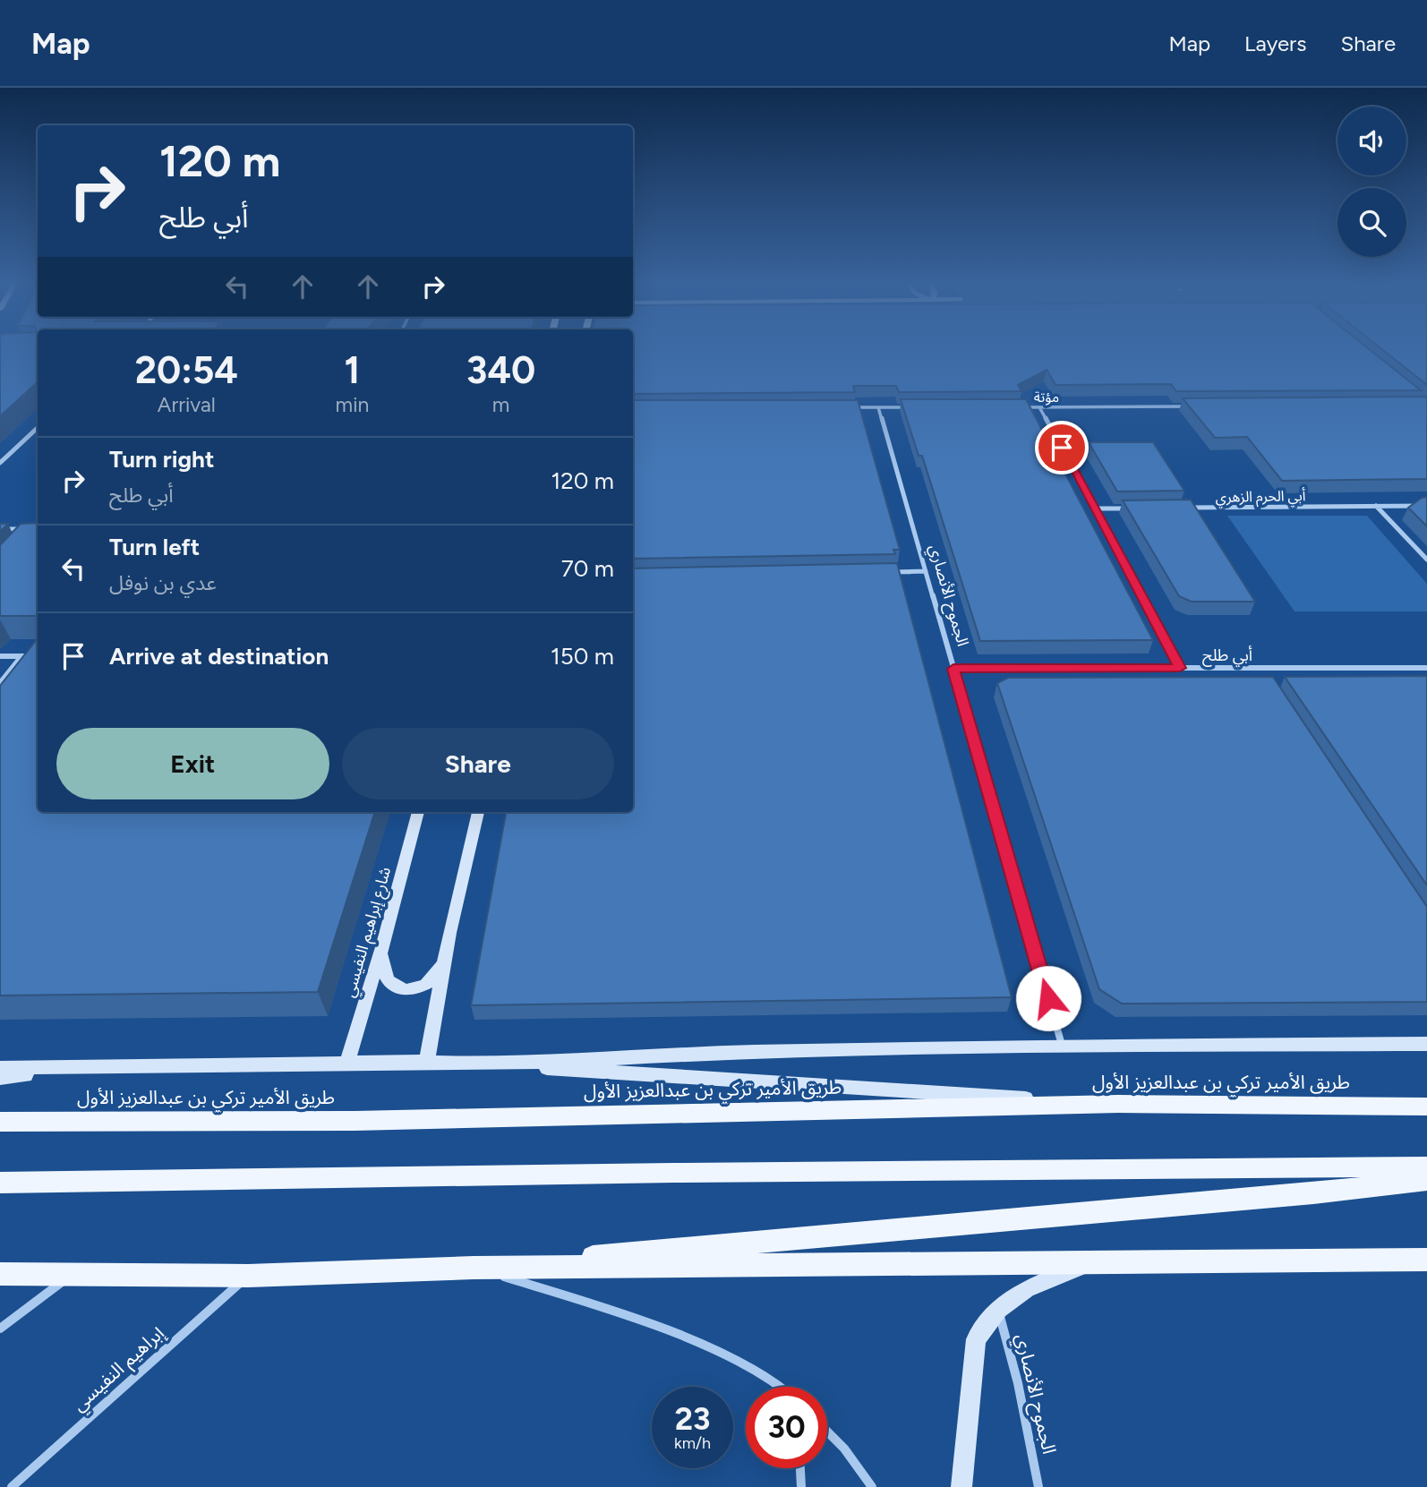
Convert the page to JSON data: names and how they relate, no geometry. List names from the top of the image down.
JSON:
{
  "streets": {
    "main road": ["طريق الأمير تركي بن عبدالعزيز الأول"],
    "street": [
      "مؤتة",
      "أبي الحرم الزهري",
      "الجموح الأنصاري",
      "أبي طلح",
      "شارع إبراهيم النفيسي",
      "إبراهيم النفيسي"
    ]
  },
  "crossings": [
    ["الجموح الأنصاري", "أبي طلح"]
  ],
  "page": {
    "header": "Map",
    "nav": ["Map", "Layers", "Share"],
    "turn": ["120 m", "أبي طلح"],
    "eta": [
      "20:54",
      "Arrival",
      "1",
      "min",
      "340",
      "m"
    ],
    "list": [
      {
        "name": "Turn right",
        "note": "أبي طلح",
        "value": "120 m"
      },
      {
        "name": "Turn left",
        "note": "عدي بن نوفل",
        "value": "70 m"
      },
      {
        "name": "Arrive at destination",
        "value": "150 m"
      }
    ],
    "buttons": ["Exit", "Share"],
    "speed": "23 km/h",
    "limit": "30"
  }
}
